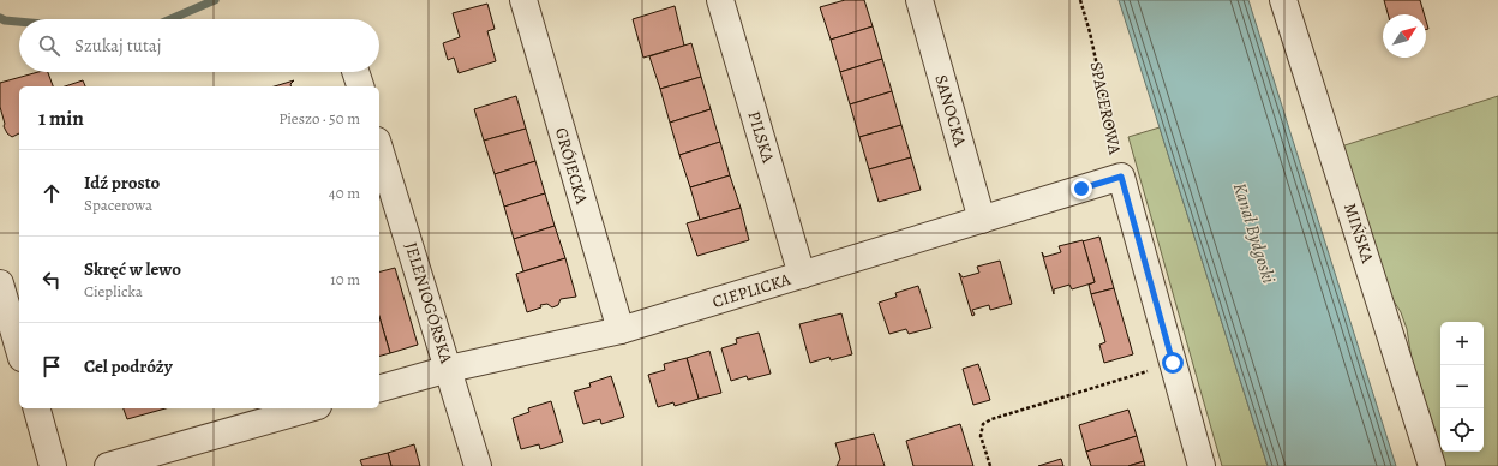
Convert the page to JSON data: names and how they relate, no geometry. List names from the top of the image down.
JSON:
{
  "streets": {
    "street": [
      "SPACEROWA",
      "SANOCKA",
      "PILSKA",
      "GRÓJECKA",
      "MIŃSKA",
      "CIEPLICKA",
      "JELENIOGÓRSKA"
    ]
  },
  "crossings": [
    ["SPACEROWA", "CIEPLICKA"],
    ["SANOCKA", "CIEPLICKA"],
    ["PILSKA", "CIEPLICKA"],
    ["GRÓJECKA", "CIEPLICKA"],
    ["CIEPLICKA", "JELENIOGÓRSKA"]
  ],
  "water": ["Kanał Bydgoski"],
  "north": "top right",
  "page": {
    "search": "Szukaj tutaj",
    "heading": ["1 min", "Pieszo · 50 m"],
    "list": [
      ["Idź prosto", "Spacerowa", "40 m"],
      ["Skręć w lewo", "Cieplicka", "10 m"],
      "Cel podróży"
    ],
    "map_buttons": ["+", "−"]
  }
}
